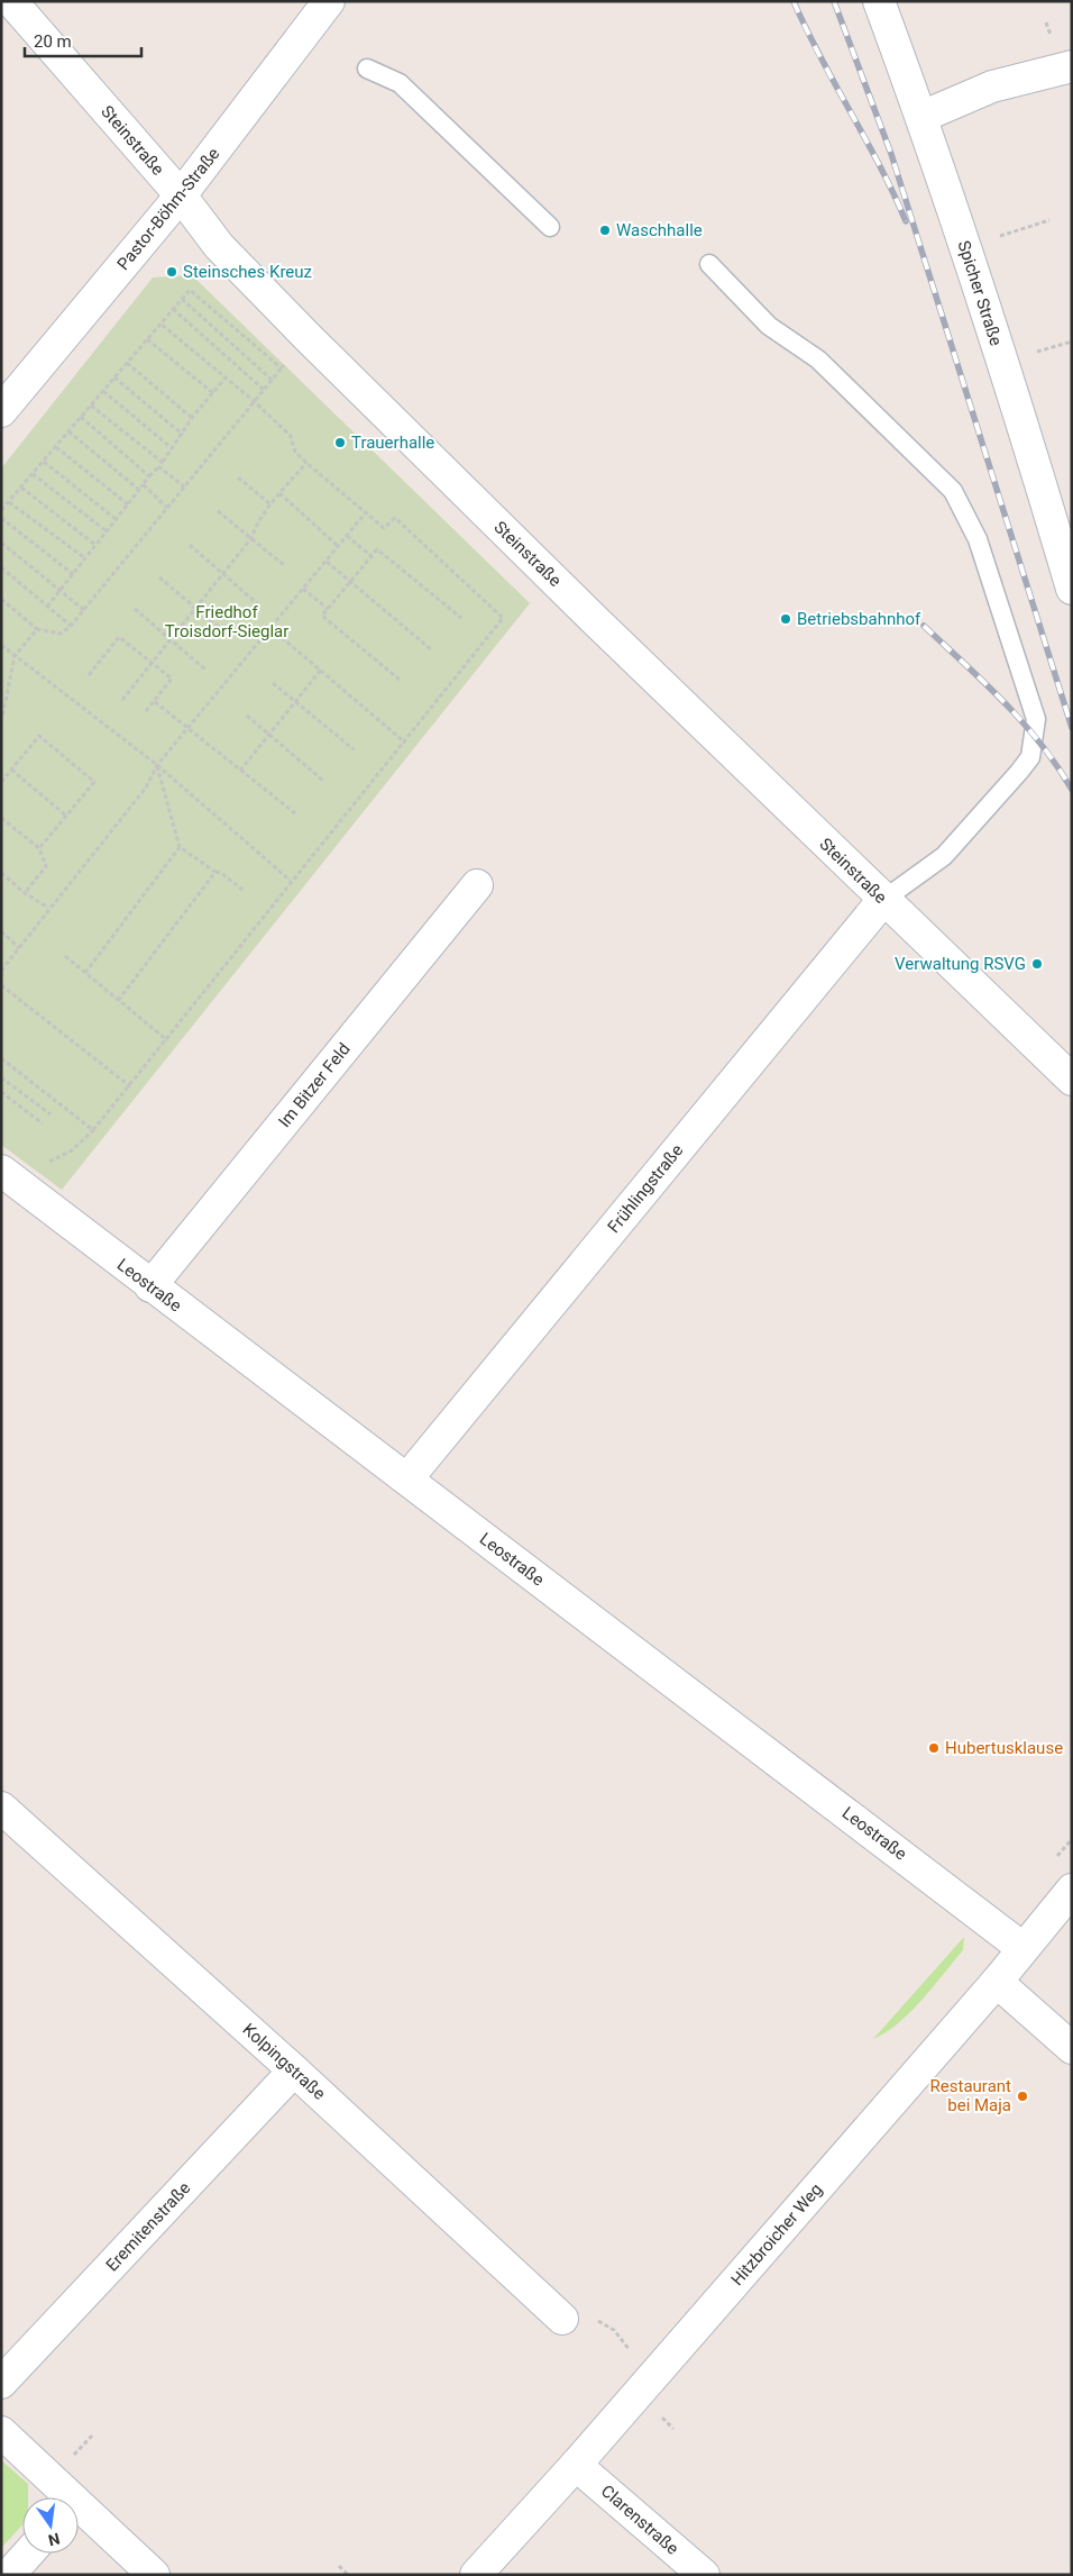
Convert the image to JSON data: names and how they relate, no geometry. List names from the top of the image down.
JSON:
{
  "streets": {
    "street": [
      "Steinstraße",
      "Pastor-Böhm-Straße",
      "Spicher Straße",
      "Im Bitzer Feld",
      "Frühlingstraße",
      "Leostraße",
      "Kolpingstraße",
      "Eremitenstraße",
      "Hitzbroicher Weg",
      "Clarenstraße"
    ]
  },
  "crossings": [
    ["Steinstraße", "Pastor-Böhm-Straße"],
    ["Steinstraße", "Frühlingstraße"],
    ["Im Bitzer Feld", "Leostraße"],
    ["Frühlingstraße", "Leostraße"],
    ["Leostraße", "Hitzbroicher Weg"],
    ["Kolpingstraße", "Eremitenstraße"],
    ["Hitzbroicher Weg", "Clarenstraße"]
  ],
  "parks": ["Friedhof Troisdorf-Sieglar"],
  "places": [
    "Waschhalle",
    "Steinsches Kreuz",
    "Trauerhalle",
    "Betriebsbahnhof",
    "Verwaltung RSVG",
    "Hubertusklause",
    "Restaurant bei Maja"
  ],
  "scale_bar": "20 m",
  "north": "bottom"
}
